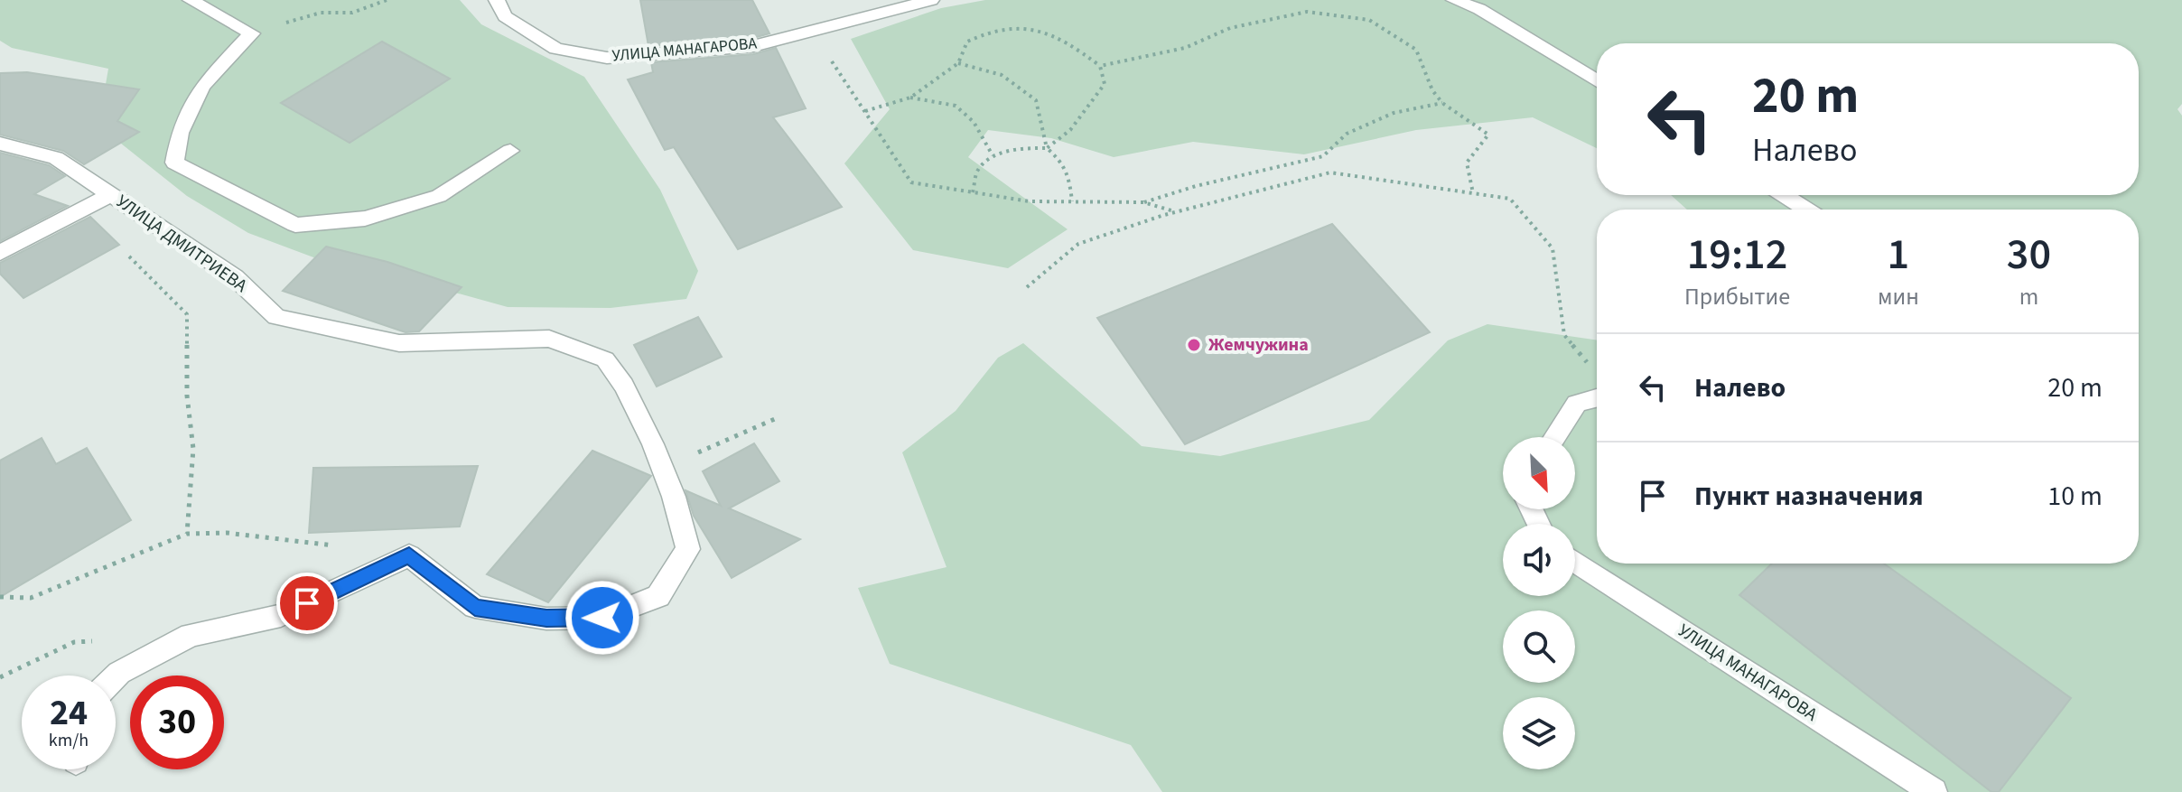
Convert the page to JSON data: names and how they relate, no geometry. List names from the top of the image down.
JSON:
{
  "streets": {
    "street": ["УЛИЦА МАНАГАРОВА", "УЛИЦА ДМИТРИЕВА"]
  },
  "places": ["Жемчужина"],
  "north": "bottom right",
  "page": {
    "turn": ["20 m", "Налево"],
    "eta": [
      "19:12",
      "Прибытие",
      "1",
      "мин",
      "30",
      "m"
    ],
    "list": [
      {
        "name": "Налево",
        "value": "20 m"
      },
      {
        "name": "Пункт назначения",
        "value": "10 m"
      }
    ],
    "speed": "24 km/h",
    "limit": "30"
  }
}
